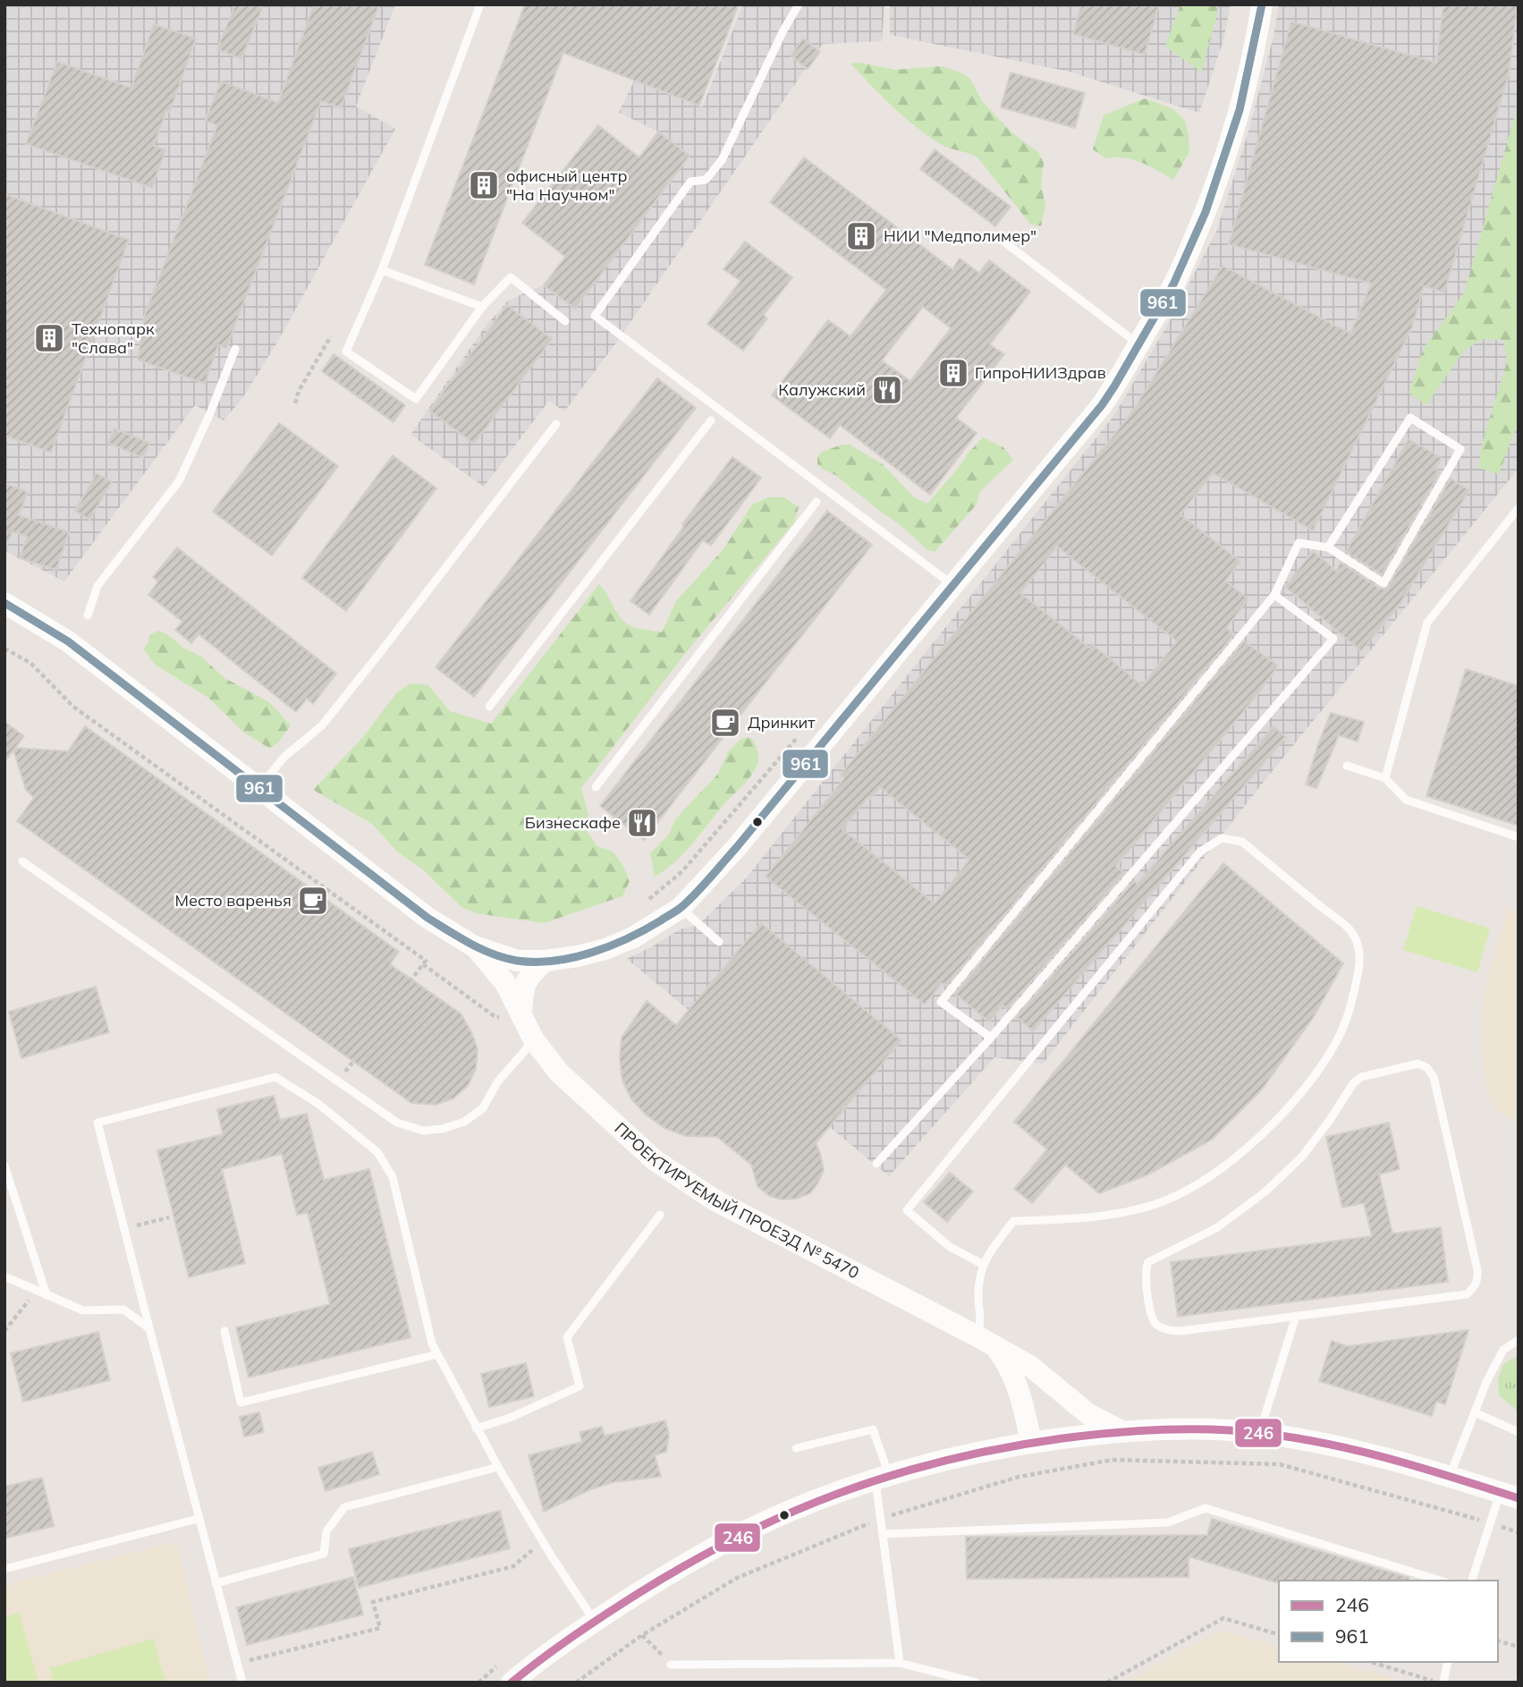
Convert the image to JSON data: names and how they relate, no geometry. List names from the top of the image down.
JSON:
{
  "streets": {
    "street": ["ПРОЕКТИРУЕМЫЙ ПРОЕЗД № 5470"]
  },
  "places": {
    "building": [
      "офисный центр \"На Научном\"",
      "НИИ \"Медполимер\"",
      "Технопарк \"Слава\"",
      "ГипроНИИЗдрав"
    ],
    "restaurant": ["Калужский", "Бизнескафе"],
    "cafe": ["Дринкит", "Место варенья"]
  },
  "lines": ["transit line 961", "transit line 246"],
  "legend": ["246", "961"]
}
